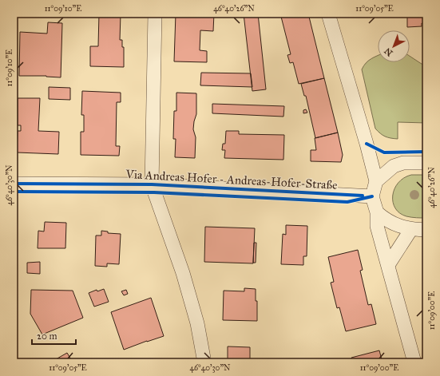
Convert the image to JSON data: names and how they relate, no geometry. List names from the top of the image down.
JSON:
{
  "streets": {
    "street": ["Via Andreas Hofer - Andreas-Hofer-Straße"]
  },
  "scale_bar": "20 m",
  "north": "bottom left",
  "coordinates": [
    "11°09'10\"E",
    "46°40'26\"N",
    "11°09'05\"E",
    "46°40'30\"N",
    "11°09'00\"E"
  ]
}
